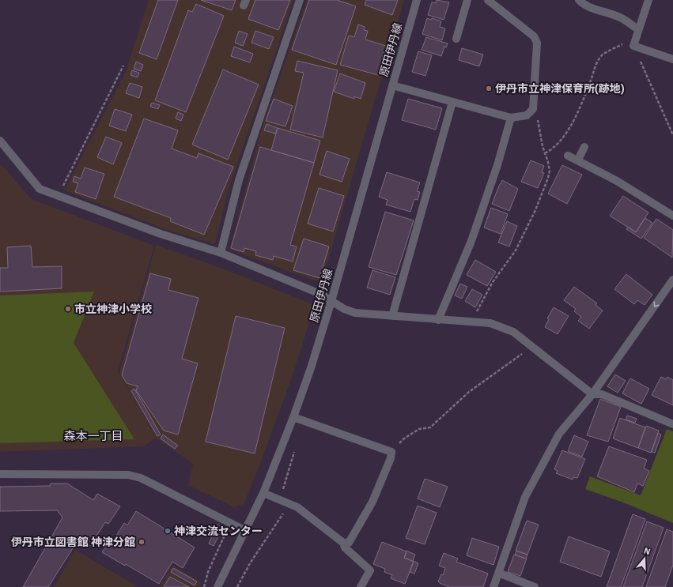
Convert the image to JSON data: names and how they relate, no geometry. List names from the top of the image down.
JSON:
{
  "streets": {
    "street": ["原田伊丹線"]
  },
  "districts": ["森本一丁目"],
  "places": [
    "伊丹市立神津保育所(跡地)",
    "市立神津小学校",
    "神津交流センター",
    "伊丹市立図書館 神津分館"
  ],
  "north": "top"
}
